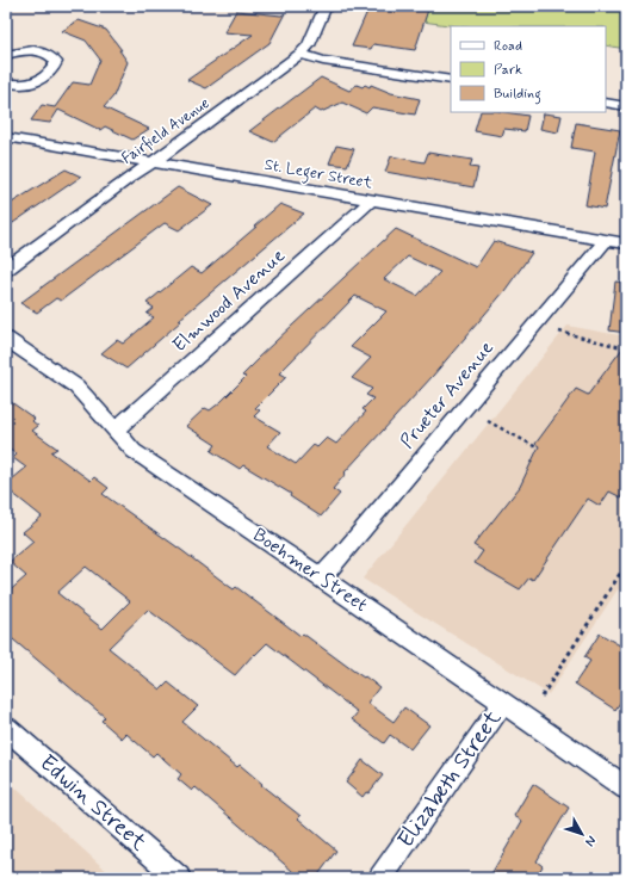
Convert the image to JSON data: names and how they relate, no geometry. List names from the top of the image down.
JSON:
{
  "streets": {
    "street": [
      "Fairfield Avenue",
      "St. Leger Street",
      "Elmwood Avenue",
      "Prueter Avenue",
      "Boehmer Street",
      "Elizabeth Street",
      "Edwin Street"
    ]
  },
  "crossings": [
    ["Fairfield Avenue", "St. Leger Street"],
    ["St. Leger Street", "Elmwood Avenue"],
    ["St. Leger Street", "Prueter Avenue"],
    ["Elmwood Avenue", "Boehmer Street"],
    ["Prueter Avenue", "Boehmer Street"],
    ["Boehmer Street", "Elizabeth Street"]
  ],
  "legend": ["Road", "Park", "Building"],
  "north": "bottom right"
}
